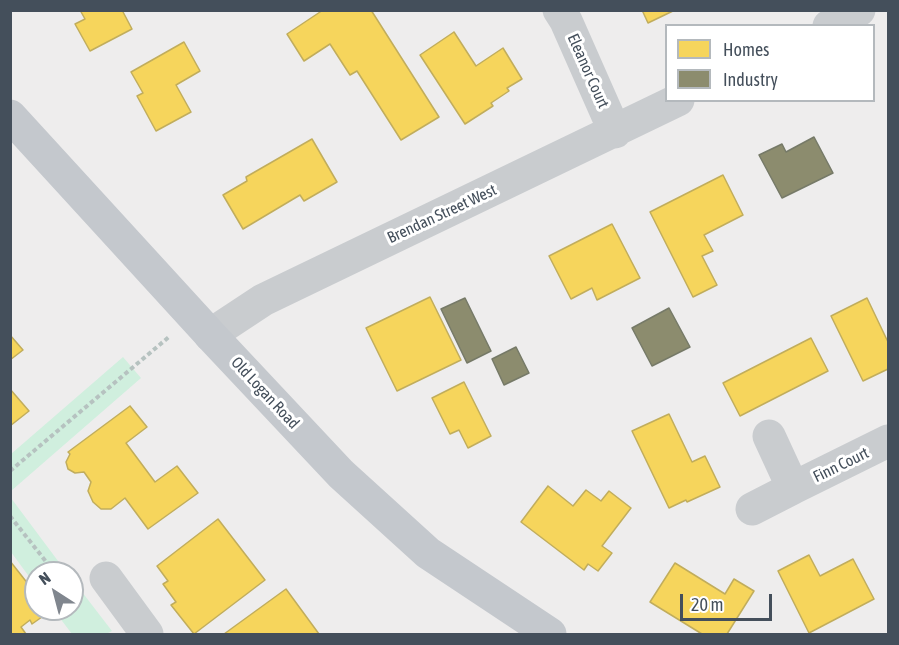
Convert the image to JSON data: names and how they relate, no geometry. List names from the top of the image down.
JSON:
{
  "streets": {
    "main road": ["Old Logan Road"],
    "street": ["Eleanor Court", "Brendan Street West", "Finn Court"]
  },
  "crossings": [
    ["Eleanor Court", "Brendan Street West"],
    ["Brendan Street West", "Old Logan Road"]
  ],
  "legend": ["Homes", "Industry"],
  "scale_bar": "20 m",
  "north": "top left"
}
